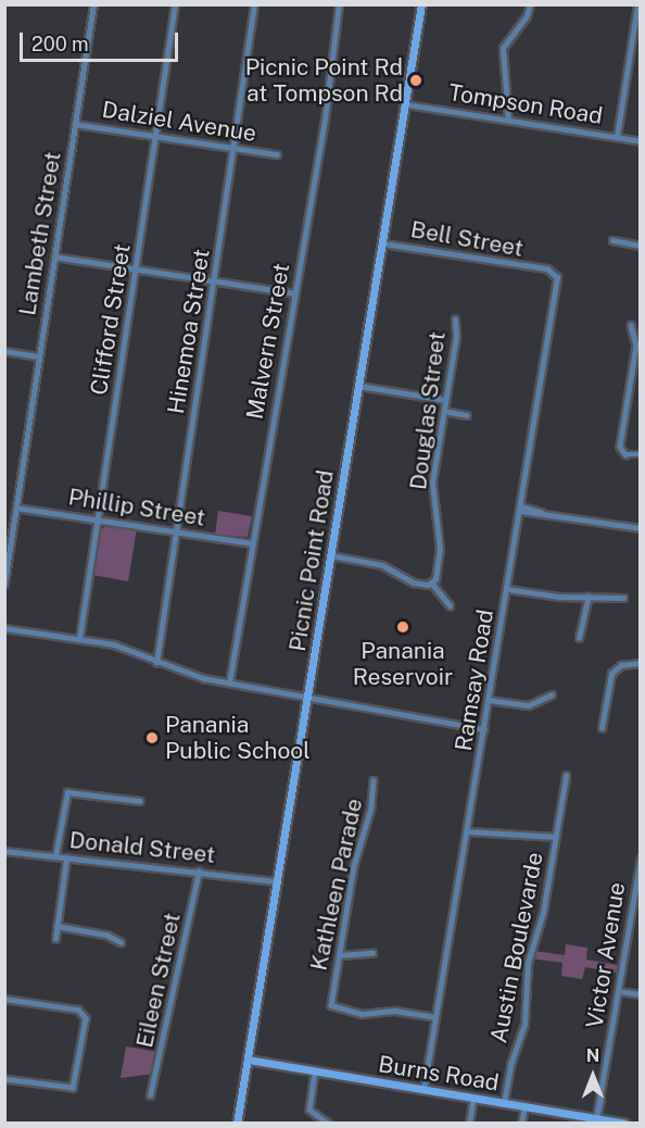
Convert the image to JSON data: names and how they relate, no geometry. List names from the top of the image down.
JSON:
{
  "streets": {
    "street": [
      "Tompson Road",
      "Dalziel Avenue",
      "Lambeth Street",
      "Bell Street",
      "Clifford Street",
      "Hinemoa Street",
      "Malvern Street",
      "Douglas Street",
      "Phillip Street",
      "Picnic Point Road",
      "Ramsay Road",
      "Donald Street",
      "Kathleen Parade",
      "Austin Boulevarde",
      "Victor Avenue",
      "Eileen Street",
      "Burns Road"
    ]
  },
  "crossings": [
    ["Tompson Road", "Picnic Point Road"],
    ["Dalziel Avenue", "Lambeth Street"],
    ["Dalziel Avenue", "Clifford Street"],
    ["Dalziel Avenue", "Hinemoa Street"],
    ["Lambeth Street", "Phillip Street"],
    ["Bell Street", "Picnic Point Road"],
    ["Bell Street", "Ramsay Road"],
    ["Clifford Street", "Phillip Street"],
    ["Hinemoa Street", "Phillip Street"],
    ["Malvern Street", "Phillip Street"],
    ["Picnic Point Road", "Donald Street"],
    ["Picnic Point Road", "Burns Road"],
    ["Ramsay Road", "Kathleen Parade"],
    ["Ramsay Road", "Austin Boulevarde"],
    ["Ramsay Road", "Burns Road"],
    ["Donald Street", "Eileen Street"],
    ["Austin Boulevarde", "Burns Road"],
    ["Victor Avenue", "Burns Road"]
  ],
  "places": ["Picnic Point Rd at Tompson Rd", "Panania Reservoir", "Panania Public School"],
  "scale_bar": "200 m",
  "north": "top"
}
